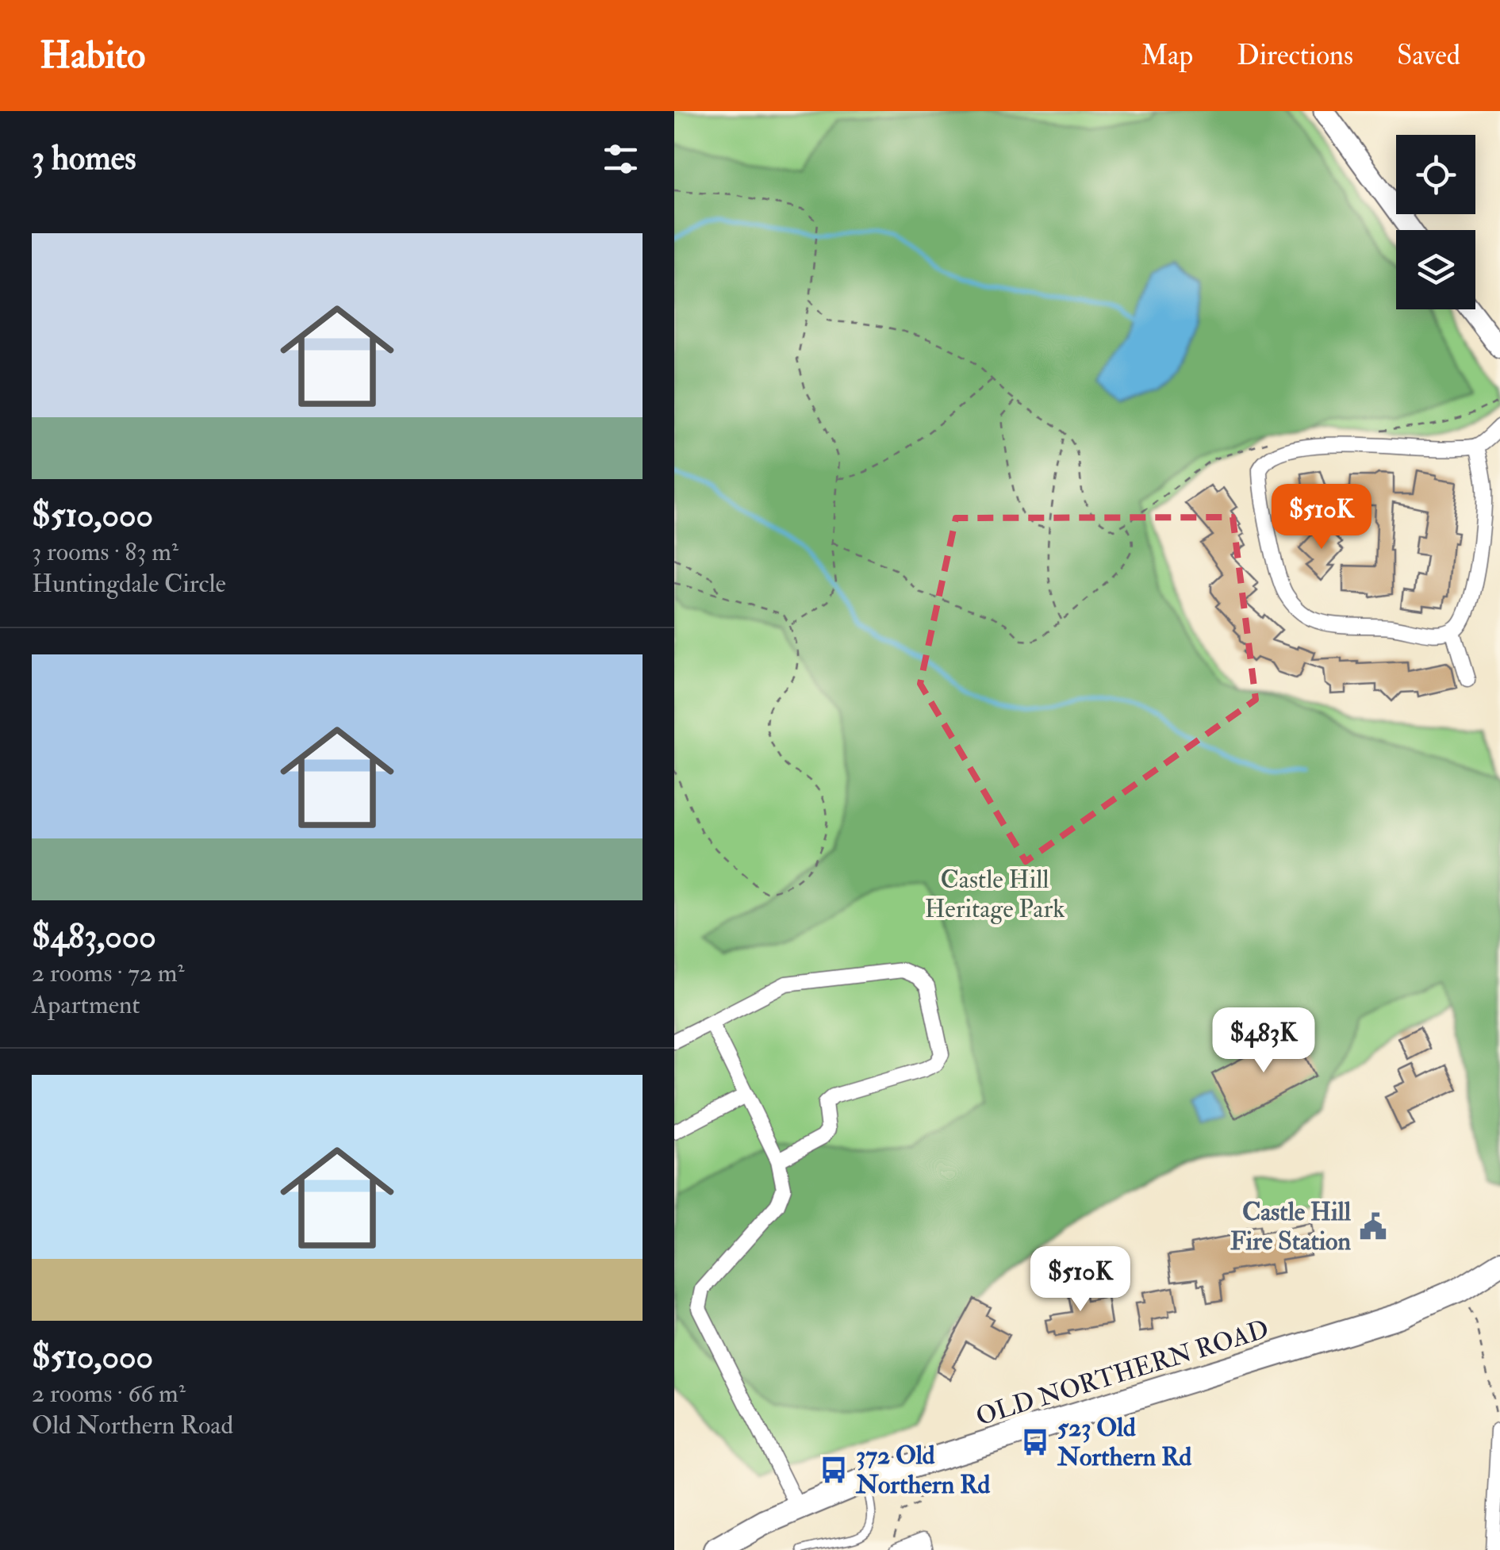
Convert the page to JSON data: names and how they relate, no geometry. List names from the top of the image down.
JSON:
{
  "streets": {
    "main road": ["OLD NORTHERN ROAD"]
  },
  "parks": ["Castle Hill Heritage Park"],
  "places": {
    "public building": ["Castle Hill Fire Station"],
    "bus stop": ["523 Old Northern Rd", "372 Old Northern Rd"]
  },
  "page": {
    "header": "Habito",
    "nav": ["Map", "Directions", "Saved"],
    "heading": "3 homes",
    "list": [
      {
        "name": "$510,000",
        "note": "3 rooms · 83 m² · Huntingdale Circle"
      },
      {
        "name": "$483,000",
        "note": "2 rooms · 72 m² · Apartment"
      },
      {
        "name": "$510,000",
        "note": "2 rooms · 66 m² · Old Northern Road"
      }
    ],
    "price": ["$510K", "$483K", "$510K"]
  }
}
